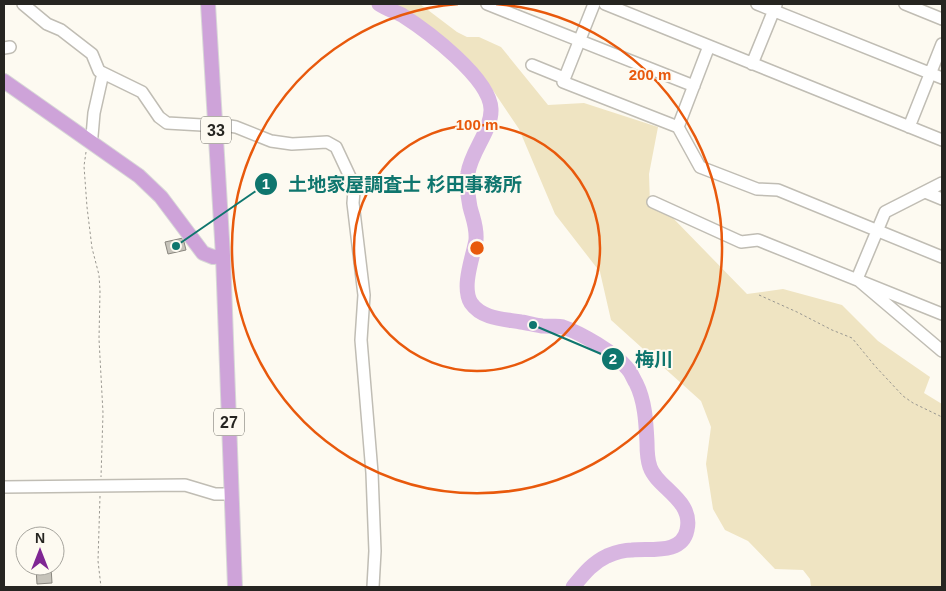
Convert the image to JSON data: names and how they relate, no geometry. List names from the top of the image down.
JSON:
{
  "streets": {
    "main road": ["33", "27"]
  },
  "crossings": [
    ["33", "27"]
  ],
  "places": ["土地家屋調査士 杉田事務所", "梅川"],
  "north": "top",
  "rings": ["200 m", "100 m"]
}
